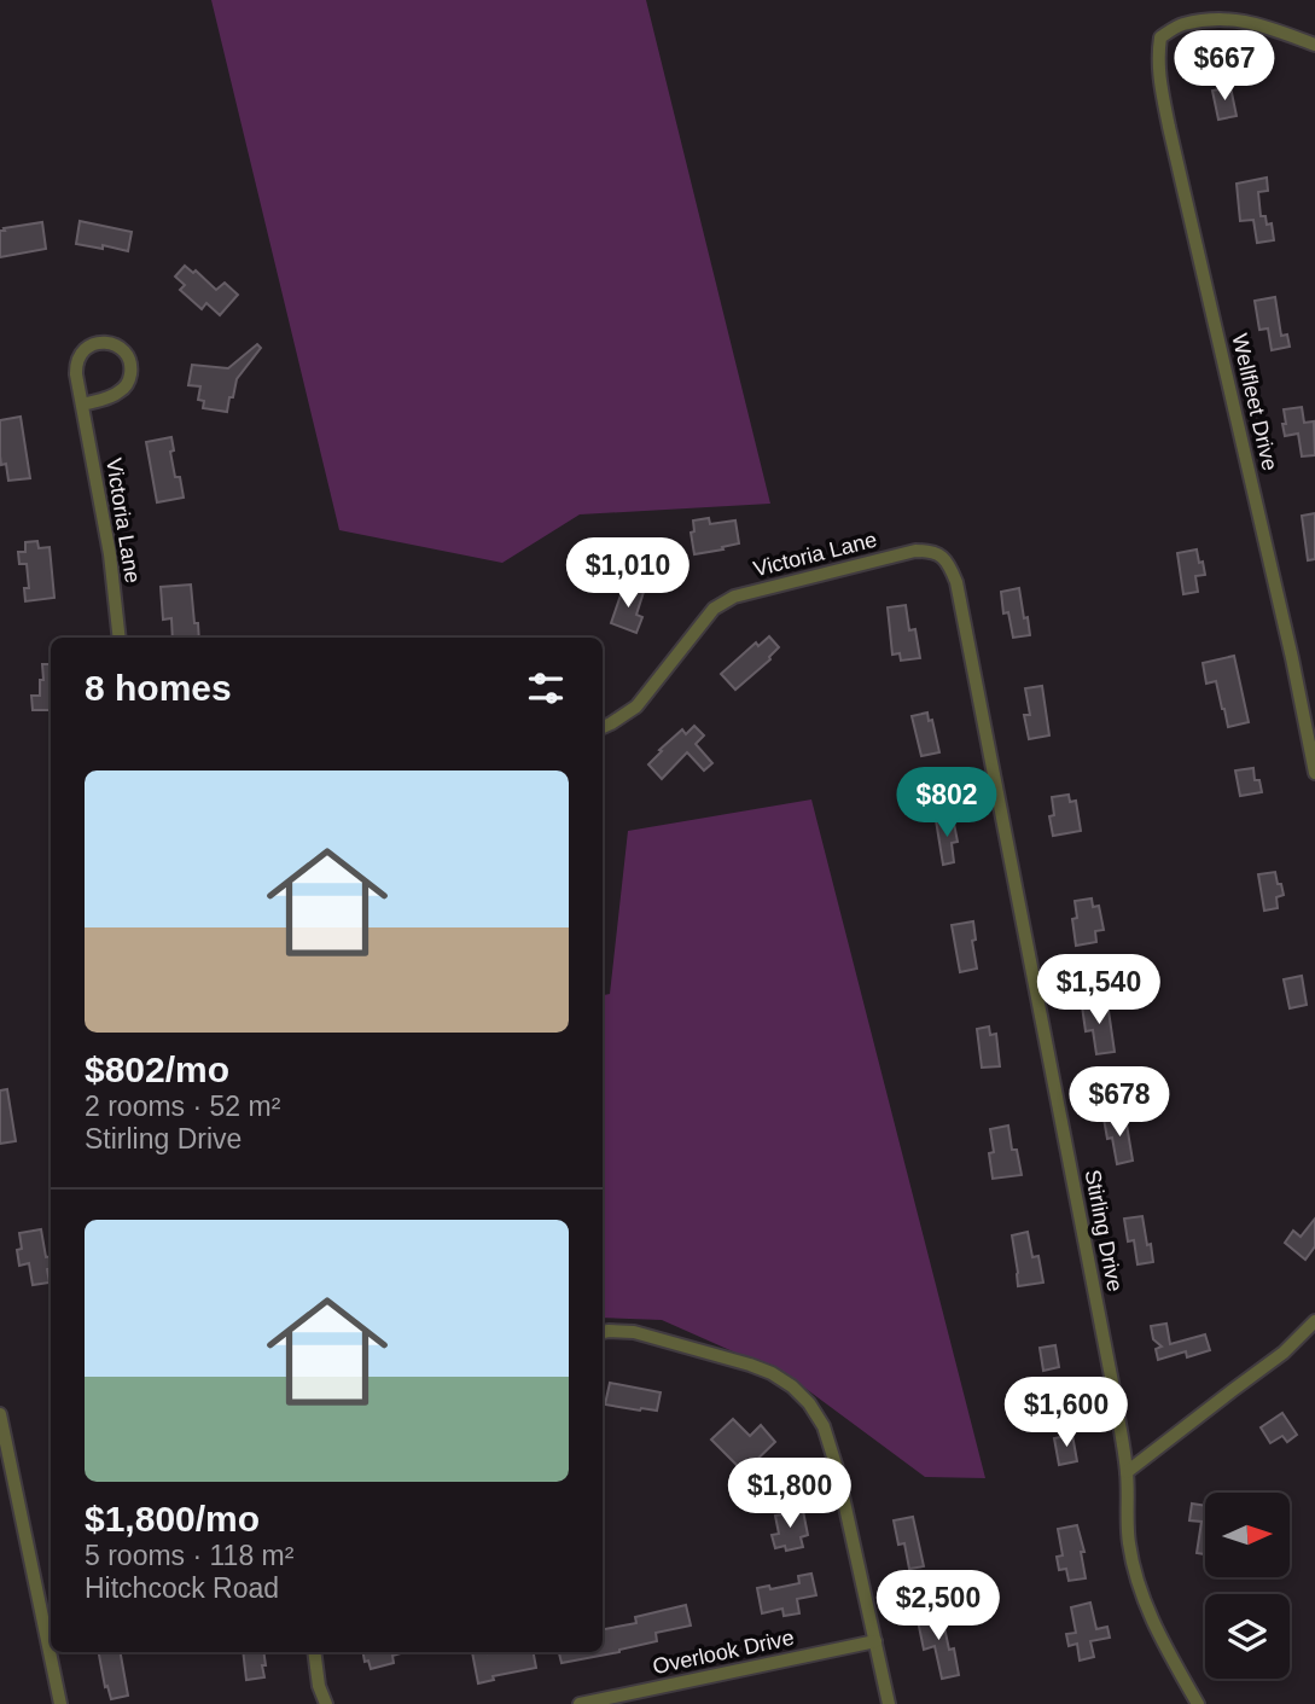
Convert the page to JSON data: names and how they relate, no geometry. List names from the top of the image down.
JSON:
{
  "streets": {
    "street": [
      "Wellfleet Drive",
      "Victoria Lane",
      "Stirling Drive",
      "Overlook Drive"
    ]
  },
  "crossings": [
    ["Victoria Lane", "Stirling Drive"]
  ],
  "north": "right",
  "page": {
    "price": [
      "$667",
      "$1,010",
      "$802",
      "$1,540",
      "$678",
      "$1,600",
      "$1,800",
      "$2,500"
    ],
    "heading": "8 homes",
    "list": [
      {
        "name": "$802/mo",
        "note": "2 rooms · 52 m² · Stirling Drive"
      },
      {
        "name": "$1,800/mo",
        "note": "5 rooms · 118 m² · Hitchcock Road"
      }
    ]
  }
}
